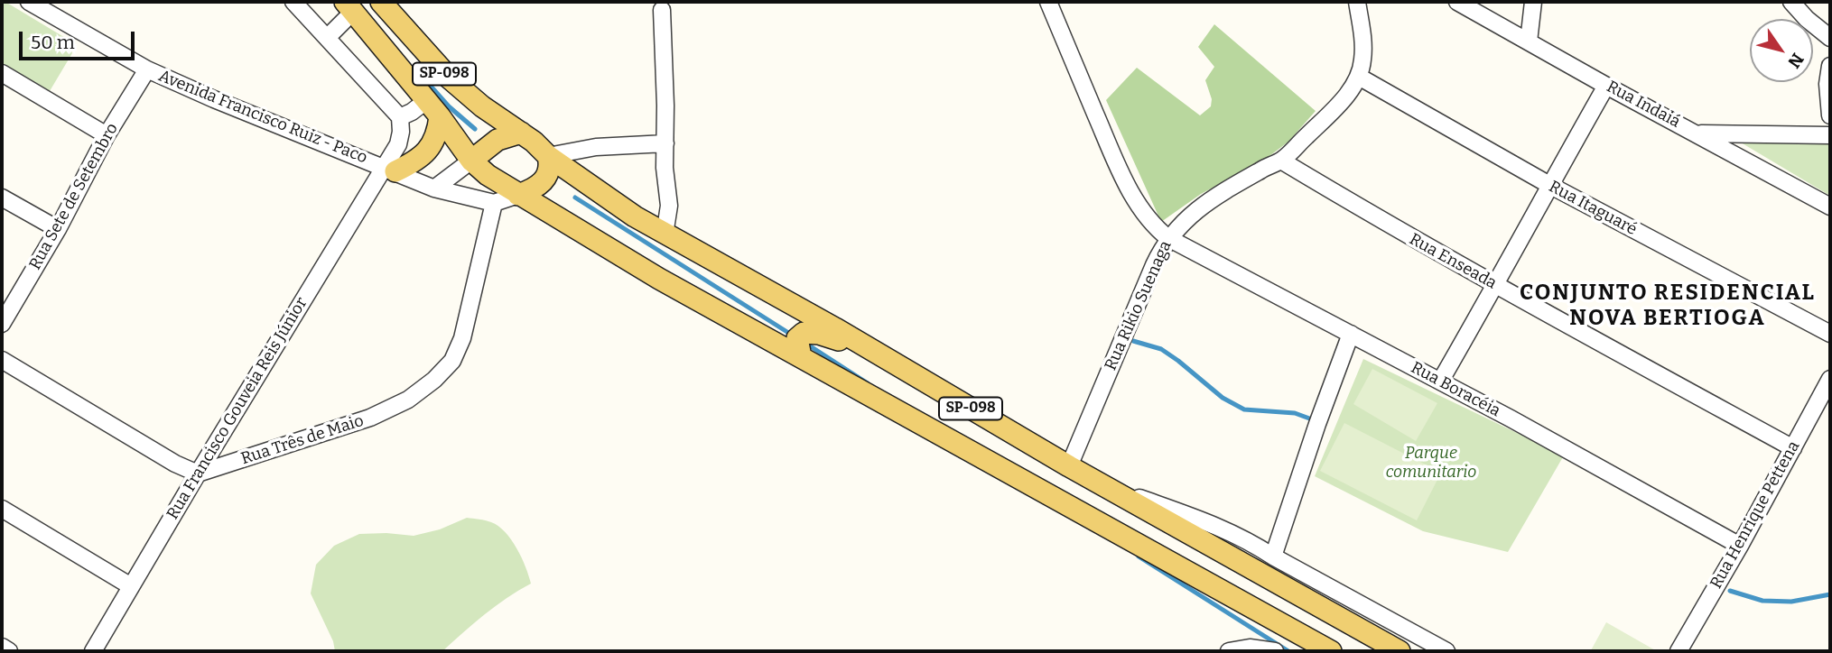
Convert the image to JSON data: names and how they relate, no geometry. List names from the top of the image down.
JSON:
{
  "streets": {
    "main road": ["SP-098"],
    "street": [
      "Rua Indaiá",
      "Avenida Francisco Ruiz - Paco",
      "Rua Sete de Setembro",
      "Rua Itaguaré",
      "Rua Enseada",
      "Rua Rikio Suenaga",
      "Rua Boracéia",
      "Rua Francisco Gouveia Reis Júnior",
      "Rua Três de Maio",
      "Rua Henrique Pettena"
    ]
  },
  "crossings": [
    ["SP-098", "Rua Rikio Suenaga"],
    ["Avenida Francisco Ruiz - Paco", "Rua Sete de Setembro"],
    ["Avenida Francisco Ruiz - Paco", "Rua Francisco Gouveia Reis Júnior"],
    ["Avenida Francisco Ruiz - Paco", "Rua Três de Maio"],
    ["Rua Itaguaré", "Rua Rikio Suenaga"],
    ["Rua Enseada", "Rua Rikio Suenaga"],
    ["Rua Enseada", "Rua Henrique Pettena"],
    ["Rua Rikio Suenaga", "Rua Boracéia"],
    ["Rua Boracéia", "Rua Henrique Pettena"],
    ["Rua Francisco Gouveia Reis Júnior", "Rua Três de Maio"]
  ],
  "districts": ["CONJUNTO RESIDENCIAL NOVA BERTIOGA"],
  "parks": ["Parque comunitario"],
  "scale_bar": "50 m",
  "north": "bottom right"
}
